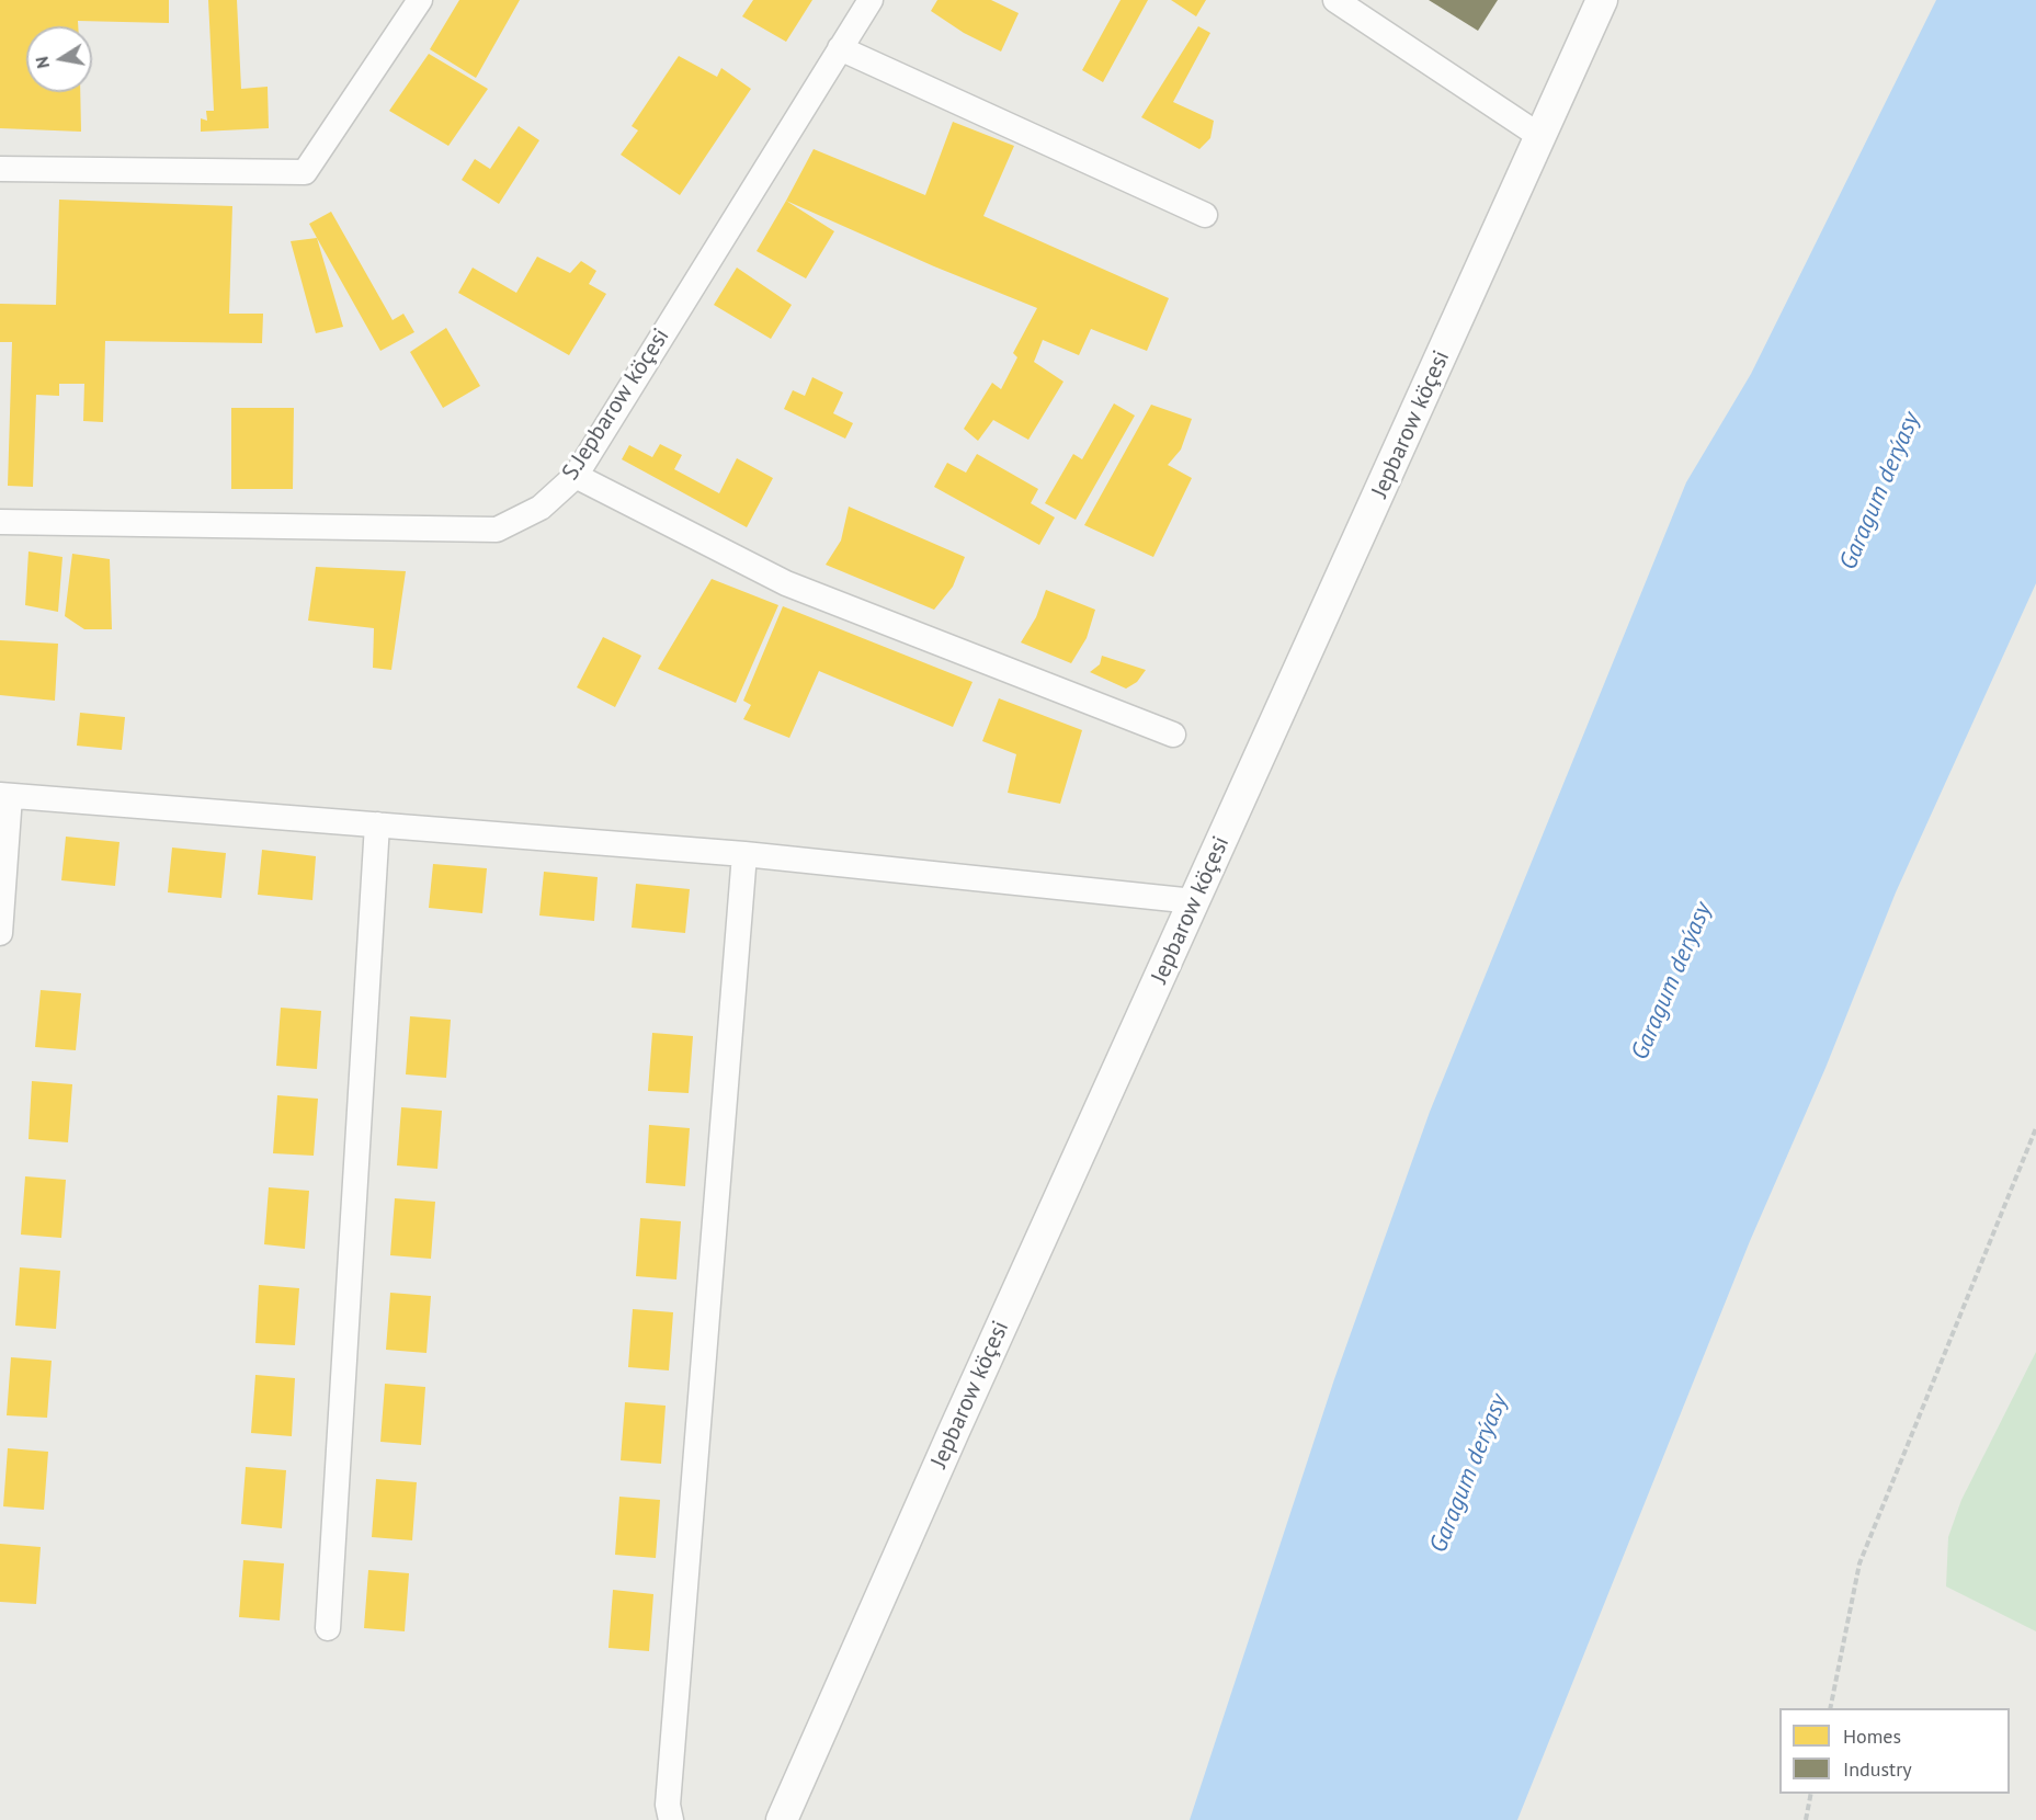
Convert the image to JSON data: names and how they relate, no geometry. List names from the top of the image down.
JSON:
{
  "streets": {
    "street": ["S.Jepbarow köçesi", "Jepbarow köçesi"]
  },
  "water": ["Garagum derýasy"],
  "legend": ["Homes", "Industry"],
  "north": "left"
}
